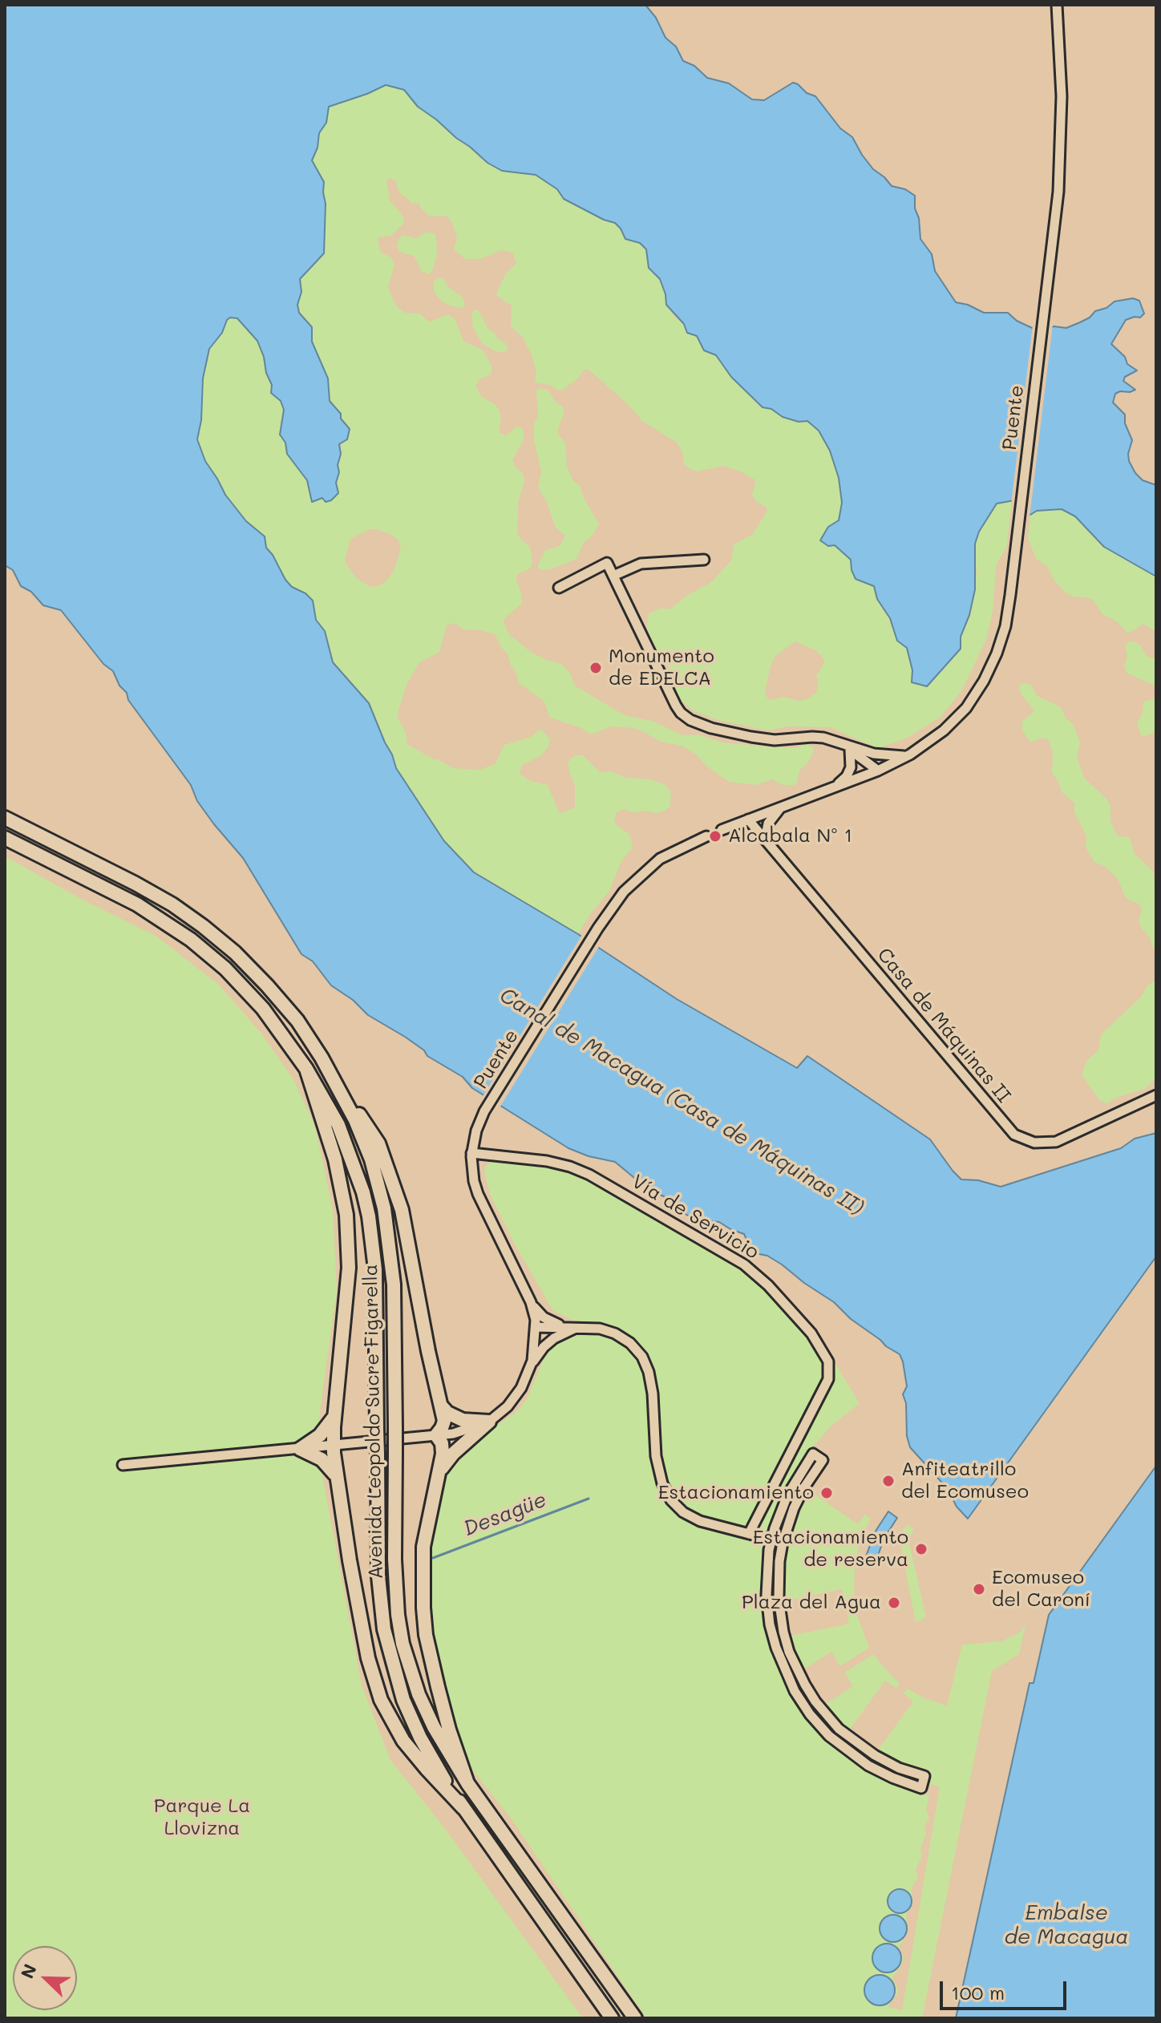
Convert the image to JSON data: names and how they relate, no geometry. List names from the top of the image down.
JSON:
{
  "streets": {
    "main road": ["Avenida Leopoldo Sucre Figarella"],
    "street": ["Puente", "Casa de Máquinas II", "Vía de Servicio"]
  },
  "crossings": [
    ["Puente", "Casa de Máquinas II"],
    ["Puente", "Vía de Servicio"]
  ],
  "water": ["Canal de Macagua (Casa de Máquinas II)", "Desagüe", "Embalse de Macagua"],
  "parks": ["Parque La Llovizna"],
  "places": [
    "Monumento de EDELCA",
    "Alcabala Nº 1",
    "Anfiteatrillo del Ecomuseo",
    "Estacionamiento",
    "Estacionamiento de reserva",
    "Ecomuseo del Caroní",
    "Plaza del Agua"
  ],
  "scale_bar": "100 m",
  "north": "top left"
}
